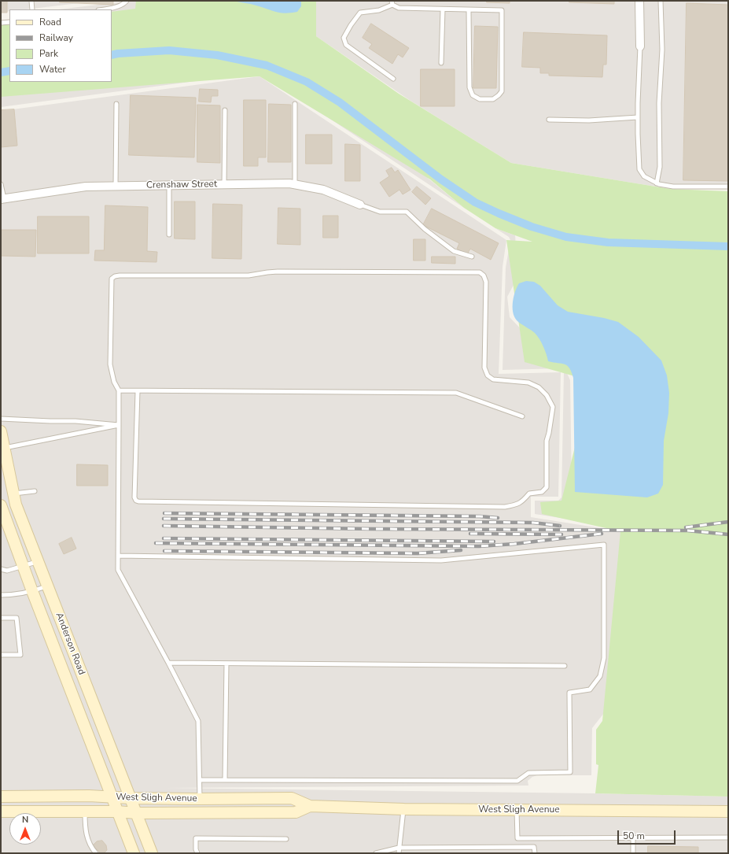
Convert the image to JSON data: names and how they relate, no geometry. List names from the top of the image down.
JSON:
{
  "streets": {
    "main road": ["Anderson Road", "West Sligh Avenue"],
    "street": ["Crenshaw Street"]
  },
  "crossings": [
    ["Anderson Road", "West Sligh Avenue"]
  ],
  "legend": [
    "Road",
    "Railway",
    "Park",
    "Water"
  ],
  "scale_bar": "50 m",
  "north": "top"
}
